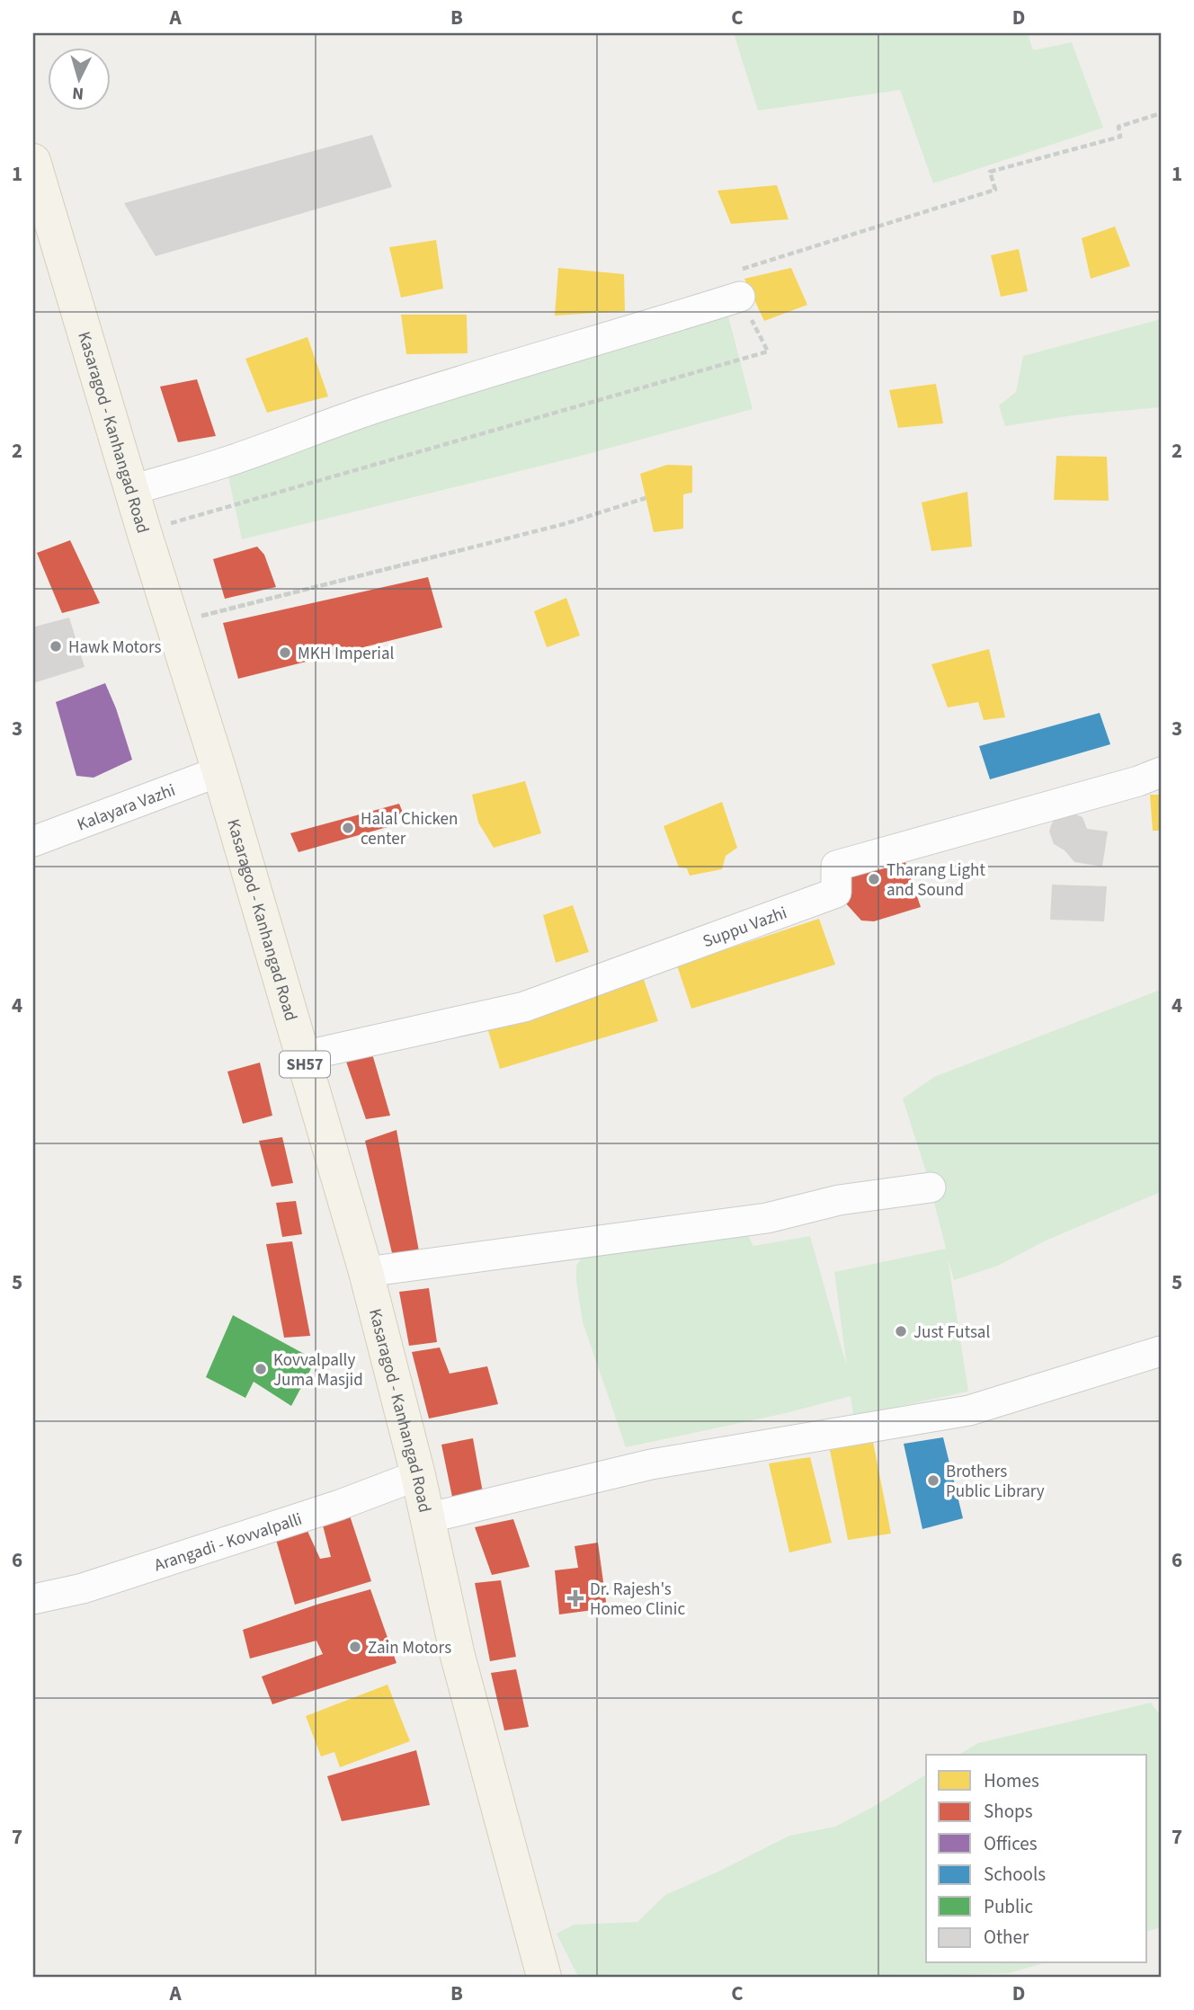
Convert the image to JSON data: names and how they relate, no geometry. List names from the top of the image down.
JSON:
{
  "streets": {
    "main road": ["Kasaragod - Kanhangad Road", "SH57"],
    "street": ["Kalayara Vazhi", "Suppu Vazhi", "Arangadi - Kovvalpalli"]
  },
  "crossings": [
    ["Kasaragod - Kanhangad Road", "Kalayara Vazhi"],
    ["Kasaragod - Kanhangad Road", "Suppu Vazhi"],
    ["Kasaragod - Kanhangad Road", "Arangadi - Kovvalpalli"]
  ],
  "places": {
    "other": [
      "Hawk Motors",
      "MKH Imperial",
      "Halal Chicken center",
      "Tharang Light and Sound",
      "Just Futsal",
      "Kovvalpally Juma Masjid",
      "Brothers Public Library",
      "Zain Motors"
    ],
    "health": ["Dr. Rajesh's Homeo Clinic"]
  },
  "legend": [
    "Homes",
    "Shops",
    "Offices",
    "Schools",
    "Public",
    "Other"
  ],
  "north": "bottom",
  "grid": {
    "columns": [
      "A",
      "B",
      "C",
      "D"
    ],
    "rows": [
      "1",
      "2",
      "3",
      "4",
      "5",
      "6",
      "7"
    ]
  }
}
